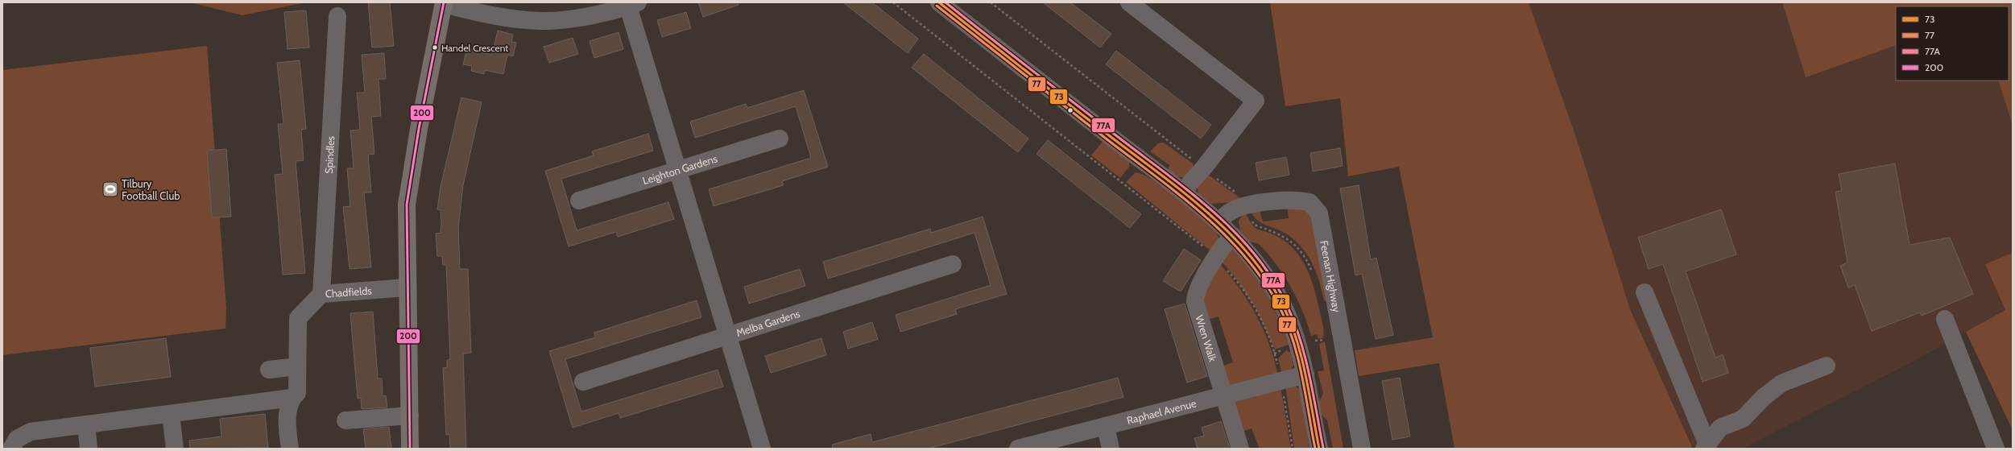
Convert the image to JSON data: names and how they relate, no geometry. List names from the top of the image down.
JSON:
{
  "streets": {
    "street": [
      "Spindles",
      "Leighton Gardens",
      "Feenan Highway",
      "Chadfields",
      "Melba Gardens",
      "Wren Walk",
      "Raphael Avenue"
    ]
  },
  "crossings": [
    ["Spindles", "Chadfields"],
    ["Wren Walk", "Raphael Avenue"]
  ],
  "places": {
    "other": ["Handel Crescent"],
    "sports": ["Tilbury Football Club"]
  },
  "lines": [
    "transit line 73",
    "transit line 77A",
    "transit line 200",
    "transit line 77"
  ],
  "legend": [
    "73",
    "77",
    "77A",
    "200"
  ]
}
